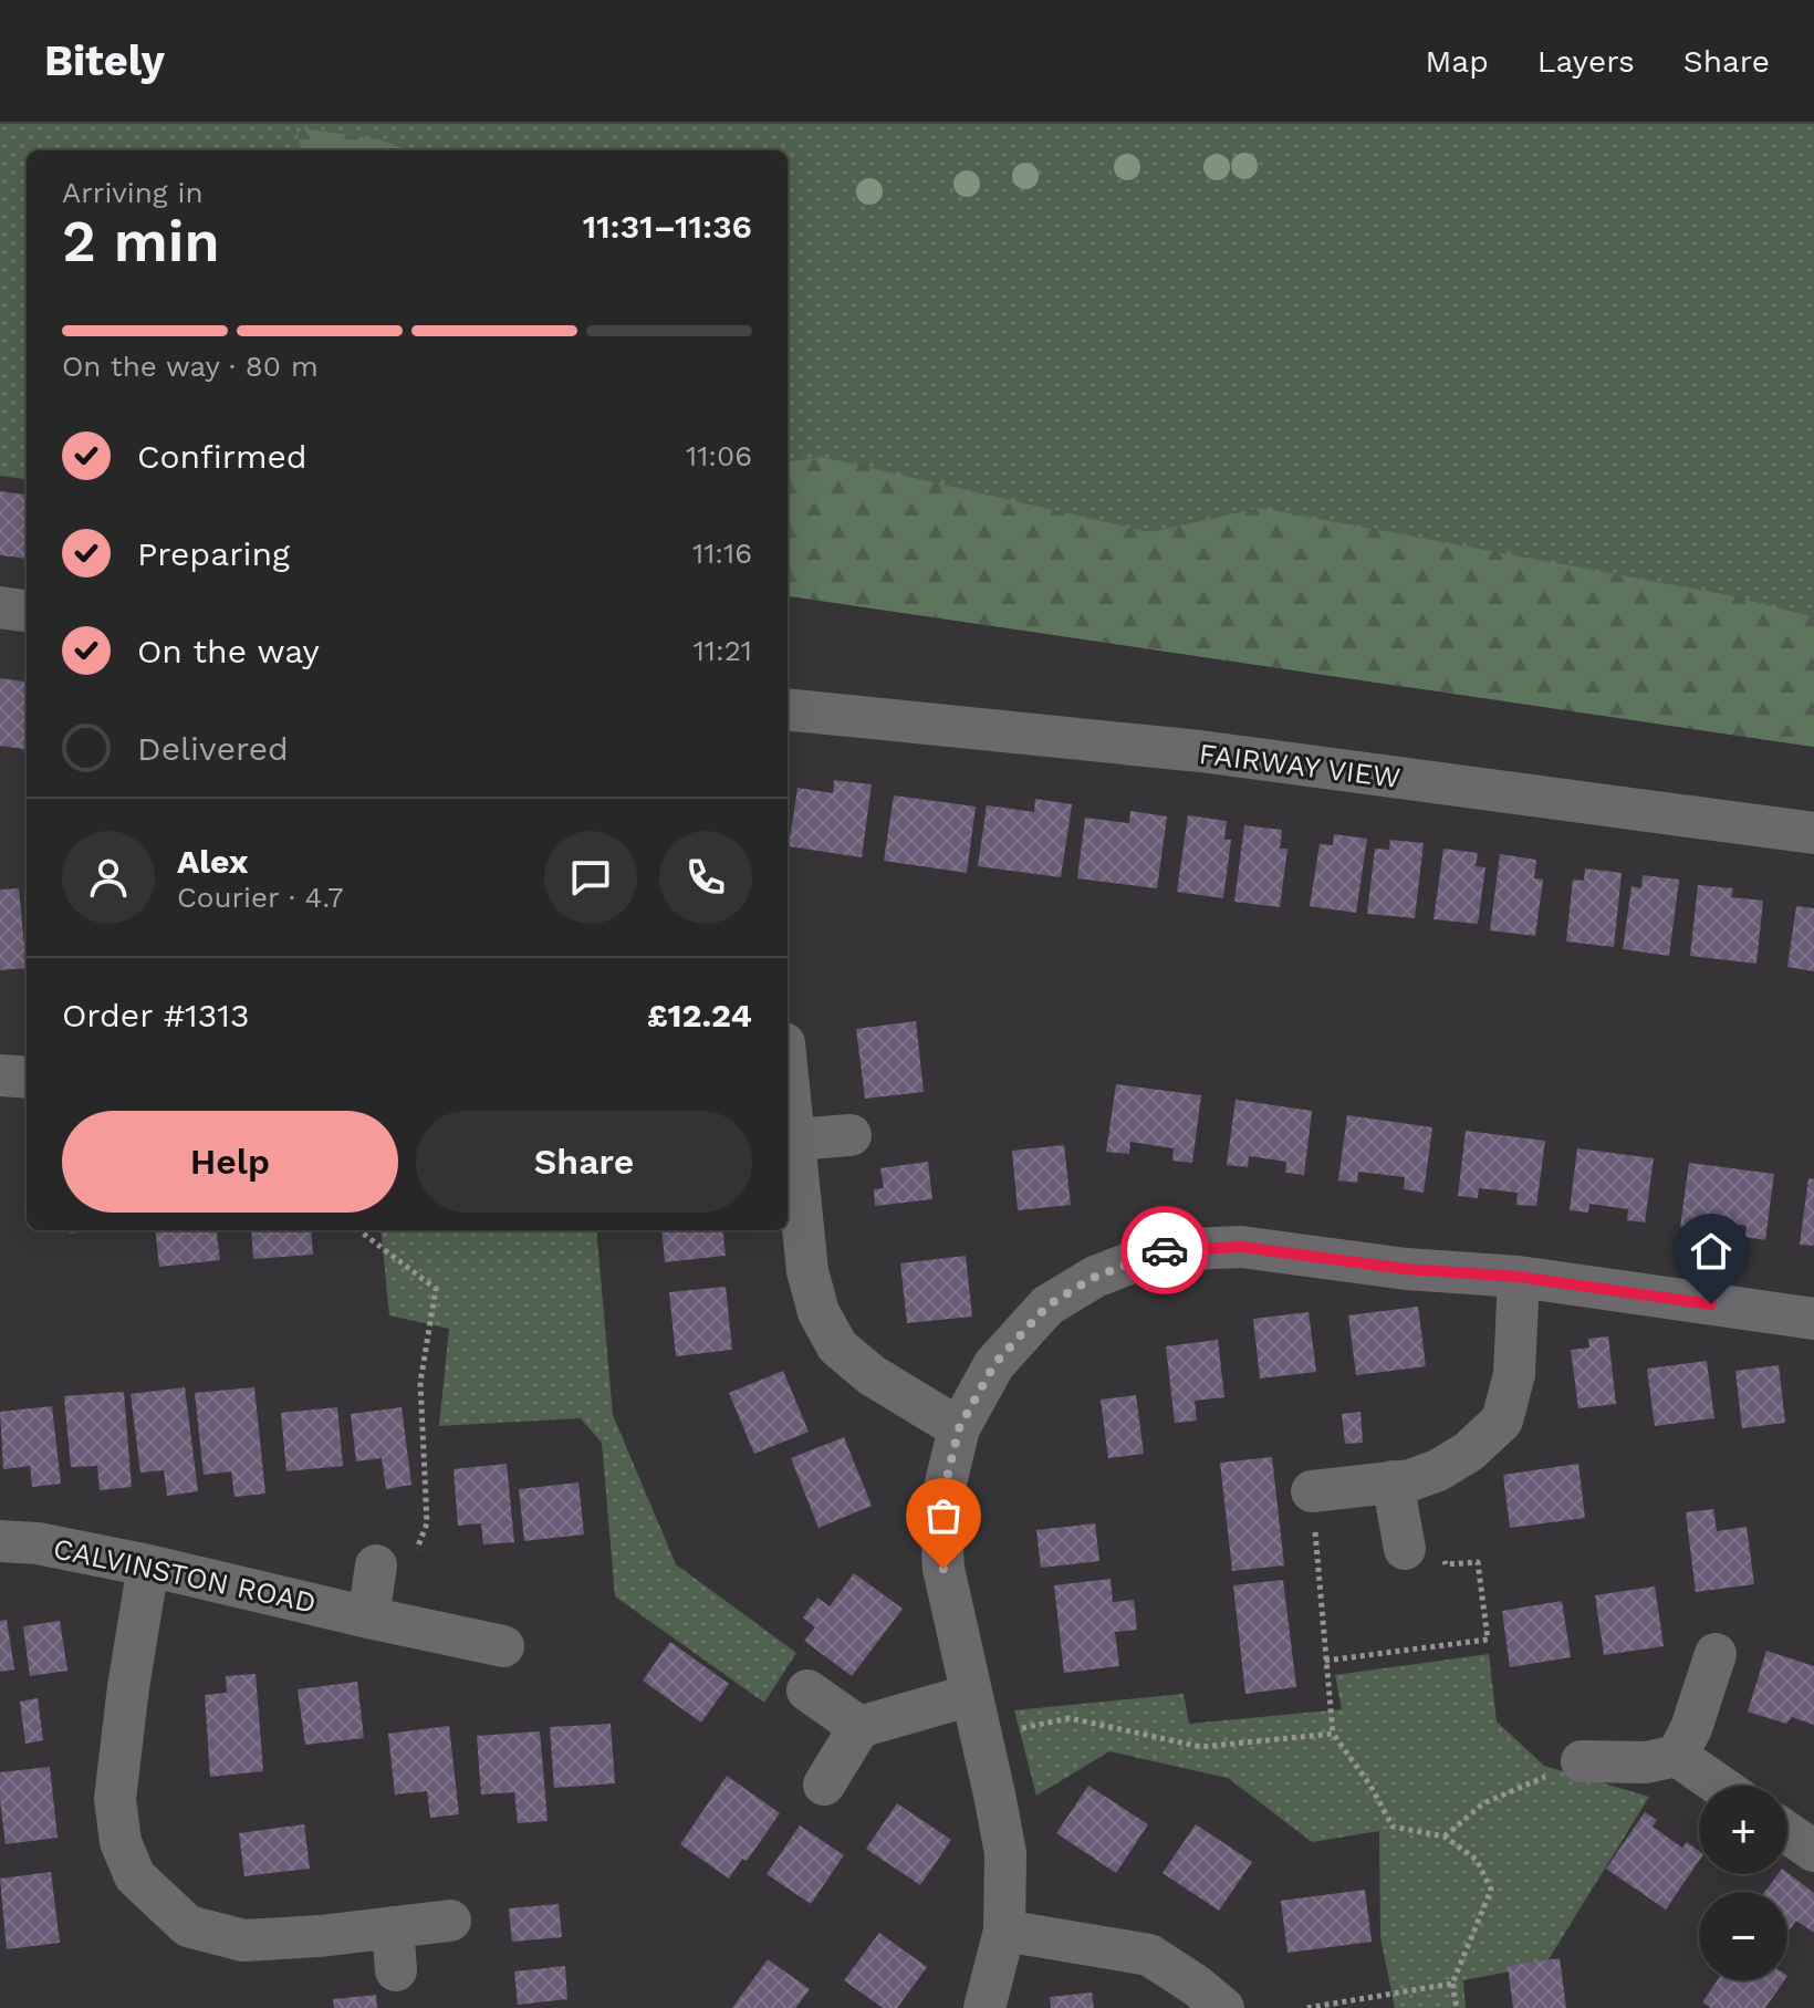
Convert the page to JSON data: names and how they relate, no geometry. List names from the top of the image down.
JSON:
{
  "streets": {
    "street": ["FAIRWAY VIEW", "CALVINSTON ROAD"]
  },
  "page": {
    "header": "Bitely",
    "nav": ["Map", "Layers", "Share"],
    "heading": ["2 min", "Arriving in", "11:31–11:36"],
    "panel": [
      "Alex",
      "Courier · 4.7",
      "Order #1313",
      "£12.24"
    ],
    "bar": "On the way · 80 m",
    "list": [
      ["Confirmed", "11:06"],
      ["Preparing", "11:16"],
      ["On the way", "11:21"],
      "Delivered"
    ],
    "buttons": ["Help", "Share"],
    "map_buttons": ["+", "−"]
  }
}
